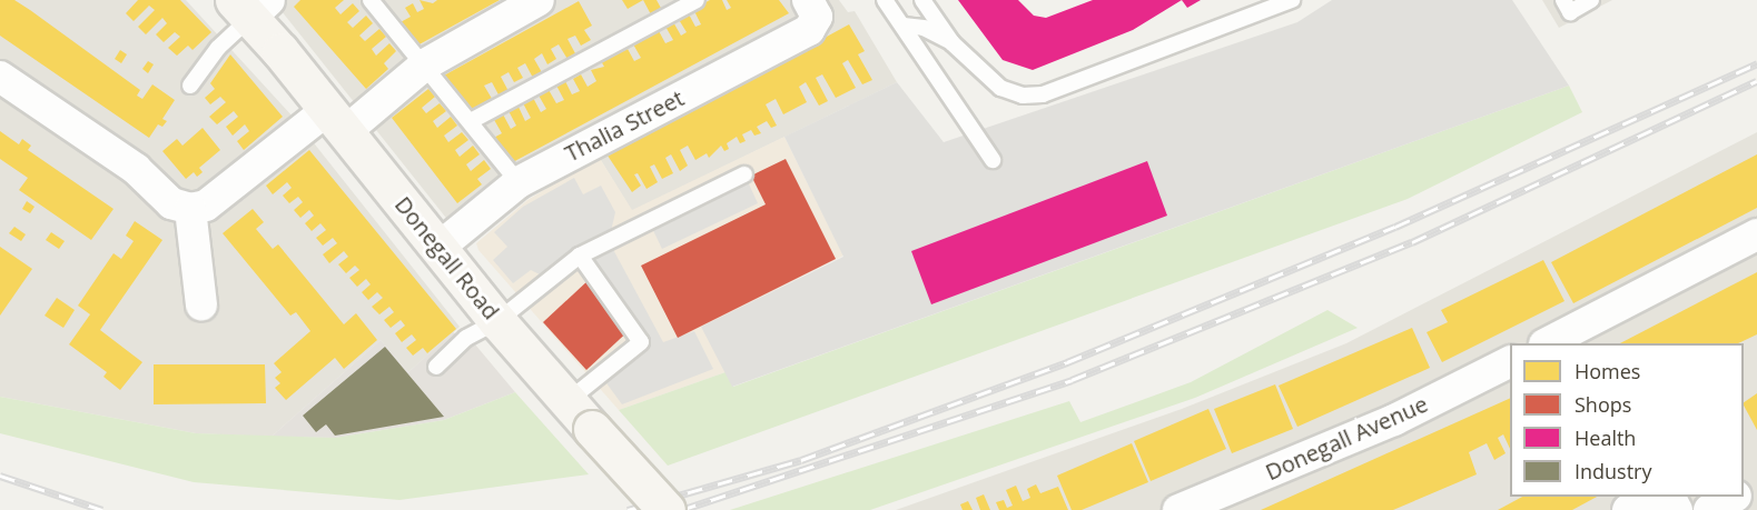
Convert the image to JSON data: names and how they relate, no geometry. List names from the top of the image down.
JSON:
{
  "streets": {
    "street": ["Thalia Street", "Donegall Road", "Donegall Avenue"]
  },
  "crossings": [
    ["Thalia Street", "Donegall Road"]
  ],
  "legend": [
    "Homes",
    "Shops",
    "Health",
    "Industry"
  ]
}
